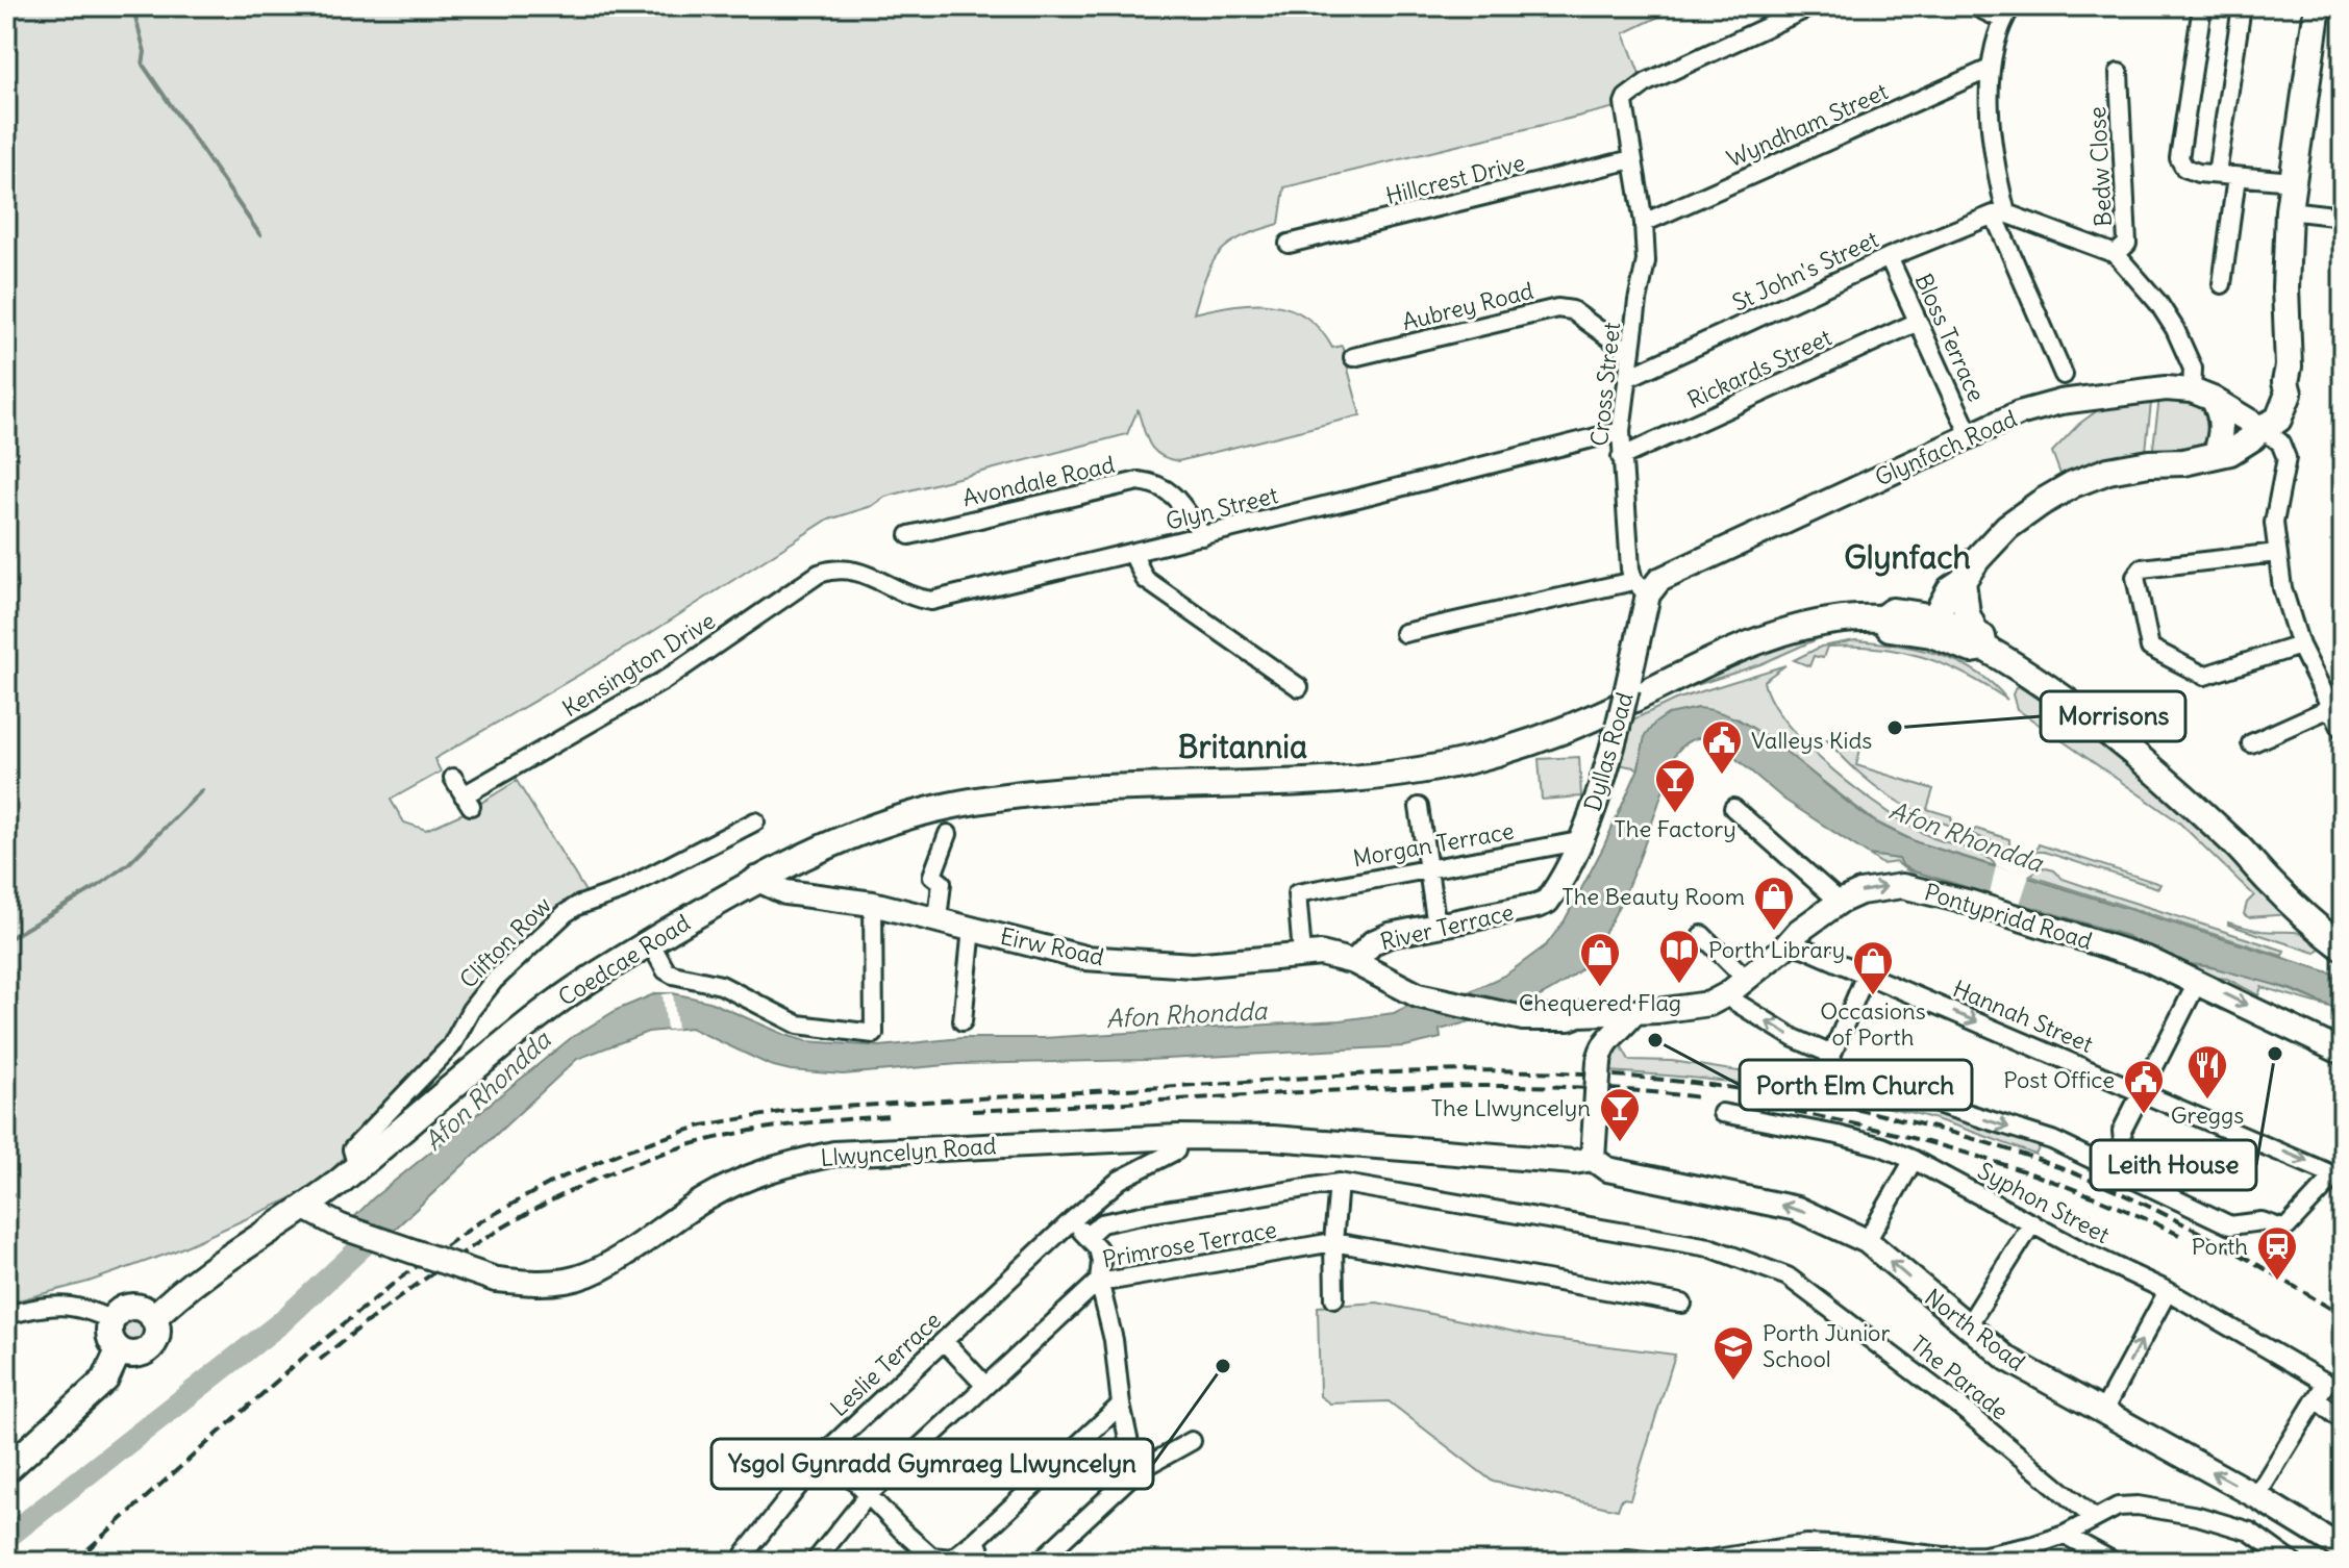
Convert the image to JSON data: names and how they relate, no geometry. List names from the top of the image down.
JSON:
{
  "streets": {
    "main road": [
      "Glynfach Road",
      "Dyllas Road",
      "Pontypridd Road",
      "River Terrace",
      "Eirw Road",
      "Coedcae Road",
      "Llwyncelyn Road",
      "North Road"
    ],
    "street": [
      "Wyndham Street",
      "Bedw Close",
      "Hillcrest Drive",
      "St John's Street",
      "Aubrey Road",
      "Bloss Terrace",
      "Rickards Street",
      "Cross Street",
      "Avondale Road",
      "Glyn Street",
      "Kensington Drive",
      "Morgan Terrace",
      "Clifton Row",
      "Hannah Street",
      "Syphon Street",
      "Primrose Terrace",
      "Leslie Terrace",
      "The Parade"
    ]
  },
  "crossings": [
    ["Wyndham Street", "Cross Street"],
    ["Hillcrest Drive", "Cross Street"],
    ["St John's Street", "Bloss Terrace"],
    ["St John's Street", "Cross Street"],
    ["Aubrey Road", "Cross Street"],
    ["Bloss Terrace", "Rickards Street"],
    ["Bloss Terrace", "Glynfach Road"],
    ["Rickards Street", "Cross Street"],
    ["Cross Street", "Glynfach Road"],
    ["Cross Street", "Glyn Street"],
    ["Cross Street", "Dyllas Road"],
    ["Glynfach Road", "Dyllas Road"],
    ["Avondale Road", "Glyn Street"],
    ["Glyn Street", "Kensington Drive"],
    ["Dyllas Road", "Morgan Terrace"],
    ["Dyllas Road", "River Terrace"],
    ["Morgan Terrace", "Eirw Road"],
    ["Pontypridd Road", "River Terrace"],
    ["Pontypridd Road", "Eirw Road"],
    ["Pontypridd Road", "Hannah Street"],
    ["River Terrace", "Eirw Road"],
    ["Clifton Row", "Coedcae Road"],
    ["Eirw Road", "Coedcae Road"],
    ["Coedcae Road", "Llwyncelyn Road"],
    ["Llwyncelyn Road", "North Road"],
    ["Llwyncelyn Road", "Leslie Terrace"]
  ],
  "one_way": ["Pontypridd Road", "North Road"],
  "districts": ["Glynfach", "Britannia"],
  "water": ["Afon Rhondda"],
  "places": {
    "other": [
      "Morrisons",
      "Porth Elm Church",
      "Leith House",
      "Ysgol Gynradd Gymraeg Llwyncelyn"
    ],
    "public building": ["Valleys Kids", "Post Office"],
    "bar": ["The Factory", "The Llwyncelyn"],
    "shop": ["The Beauty Room", "Chequered Flag", "Occasions of Porth"],
    "library": ["Porth Library"],
    "restaurant": ["Greggs"],
    "station": ["Porth"],
    "school or university": ["Porth Junior School"]
  }
}
